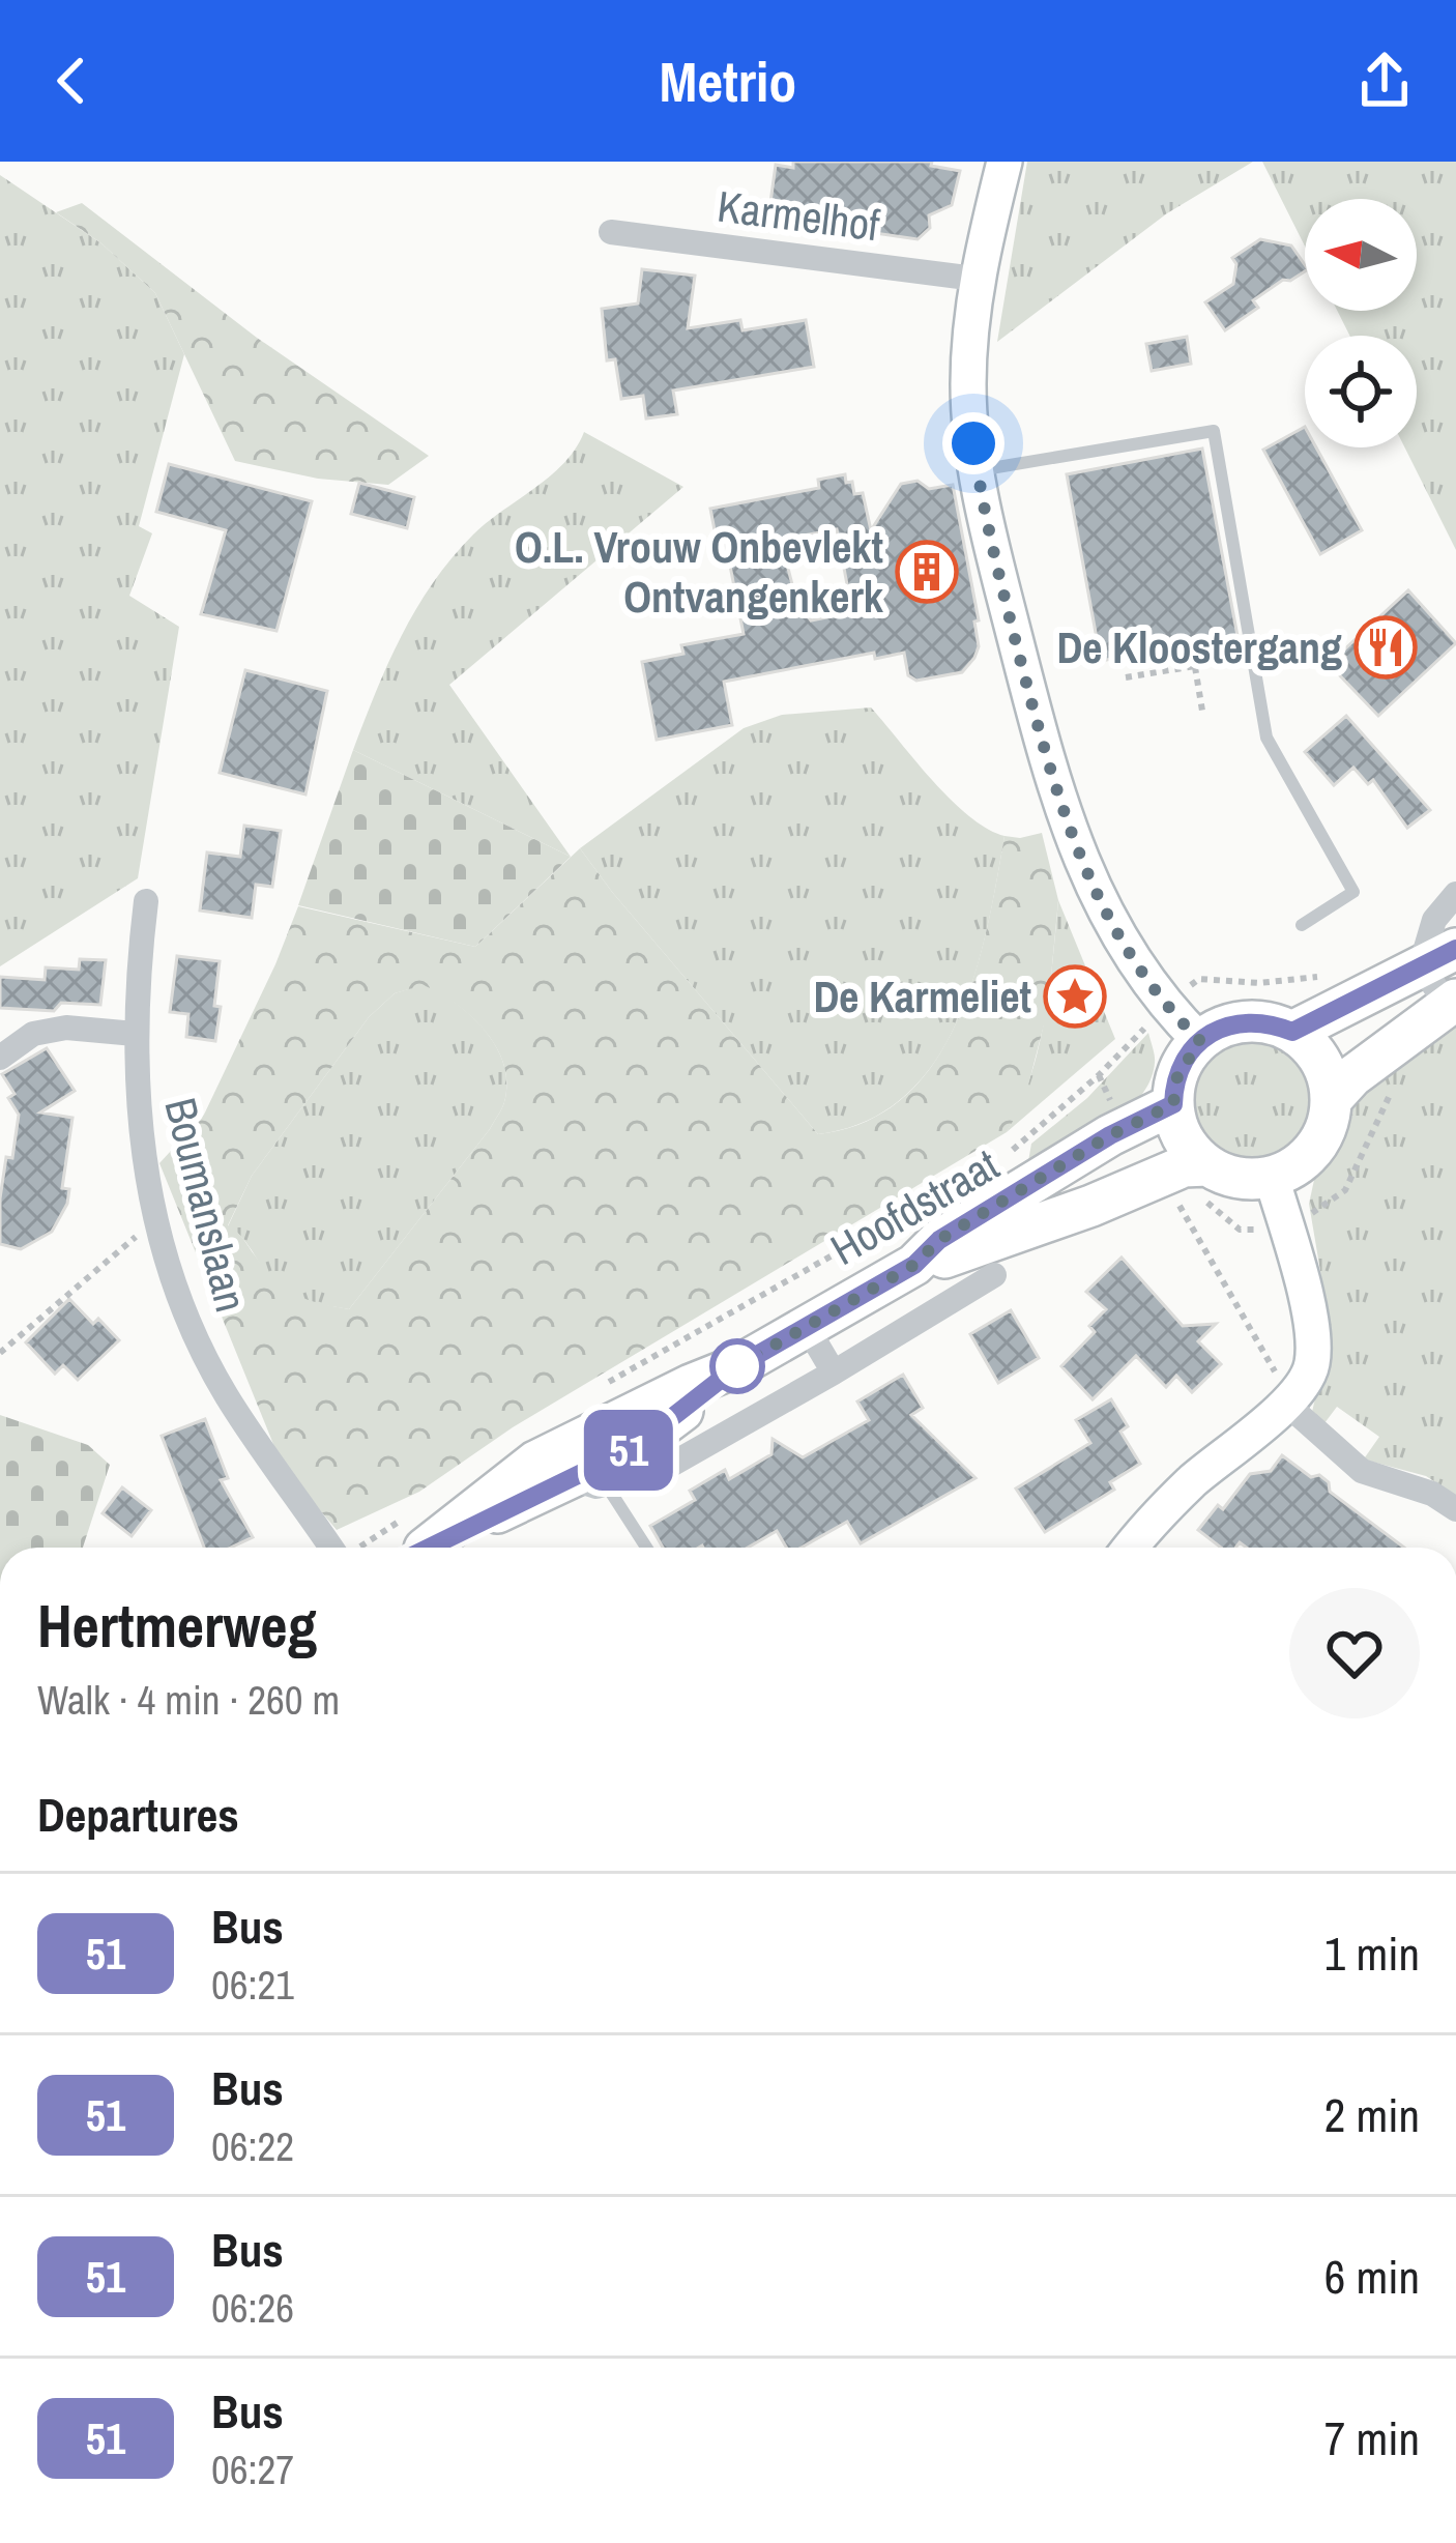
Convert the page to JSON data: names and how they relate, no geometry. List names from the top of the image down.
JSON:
{
  "streets": {
    "main road": ["Hoofdstraat"],
    "street": ["Karmelhof", "Boumanslaan"]
  },
  "places": {
    "building": ["O.L. Vrouw Onbevlekt Ontvangenkerk"],
    "restaurant": ["De Kloostergang"],
    "place": ["De Karmeliet"]
  },
  "lines": ["bus line 51"],
  "north": "left",
  "page": {
    "header": "Metrio",
    "on_map": "51",
    "heading": [
      ["Hertmerweg", "Walk · 4 min · 260 m"],
      "Departures"
    ],
    "list": [
      {
        "mark": "51",
        "name": "Bus",
        "note": "06:21",
        "value": "1 min"
      },
      {
        "mark": "51",
        "name": "Bus",
        "note": "06:22",
        "value": "2 min"
      },
      {
        "mark": "51",
        "name": "Bus",
        "note": "06:26",
        "value": "6 min"
      },
      {
        "mark": "51",
        "name": "Bus",
        "note": "06:27",
        "value": "7 min"
      }
    ]
  }
}
